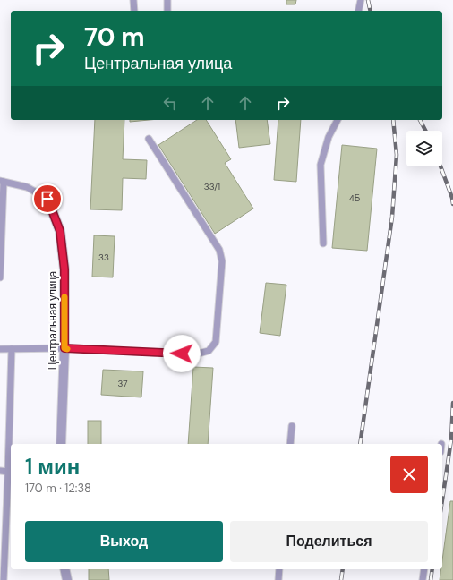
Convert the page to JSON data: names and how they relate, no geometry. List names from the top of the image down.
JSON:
{
  "streets": {
    "street": ["Центральная улица"]
  },
  "house_numbers": [
    "33/1",
    "4Б",
    "33",
    "37"
  ],
  "page": {
    "turn": ["70 m", "Центральная улица"],
    "heading": ["1 мин", "170 m · 12:38"],
    "buttons": ["Выход", "Поделиться"]
  }
}
